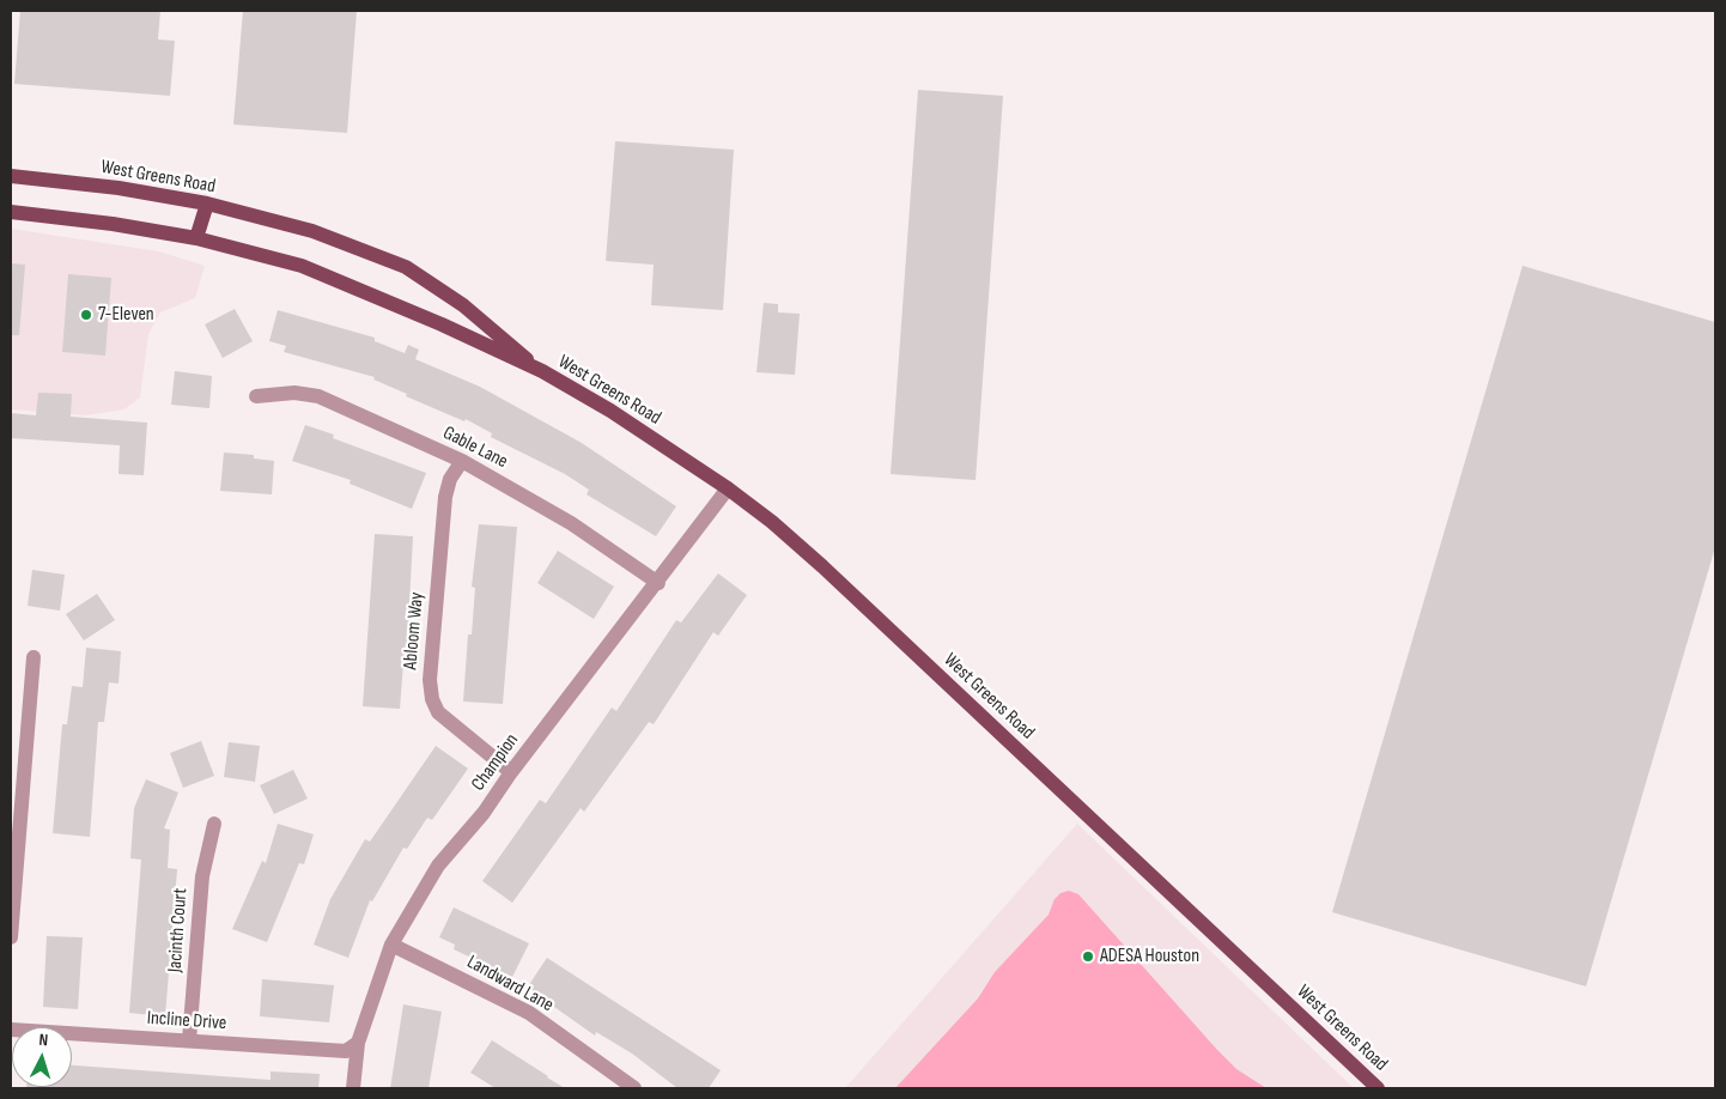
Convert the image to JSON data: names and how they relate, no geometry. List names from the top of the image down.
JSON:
{
  "streets": {
    "main road": ["West Greens Road"],
    "street": [
      "Gable Lane",
      "Abloom Way",
      "Champion",
      "Jacinth Court",
      "Landward Lane",
      "Incline Drive"
    ]
  },
  "crossings": [
    ["West Greens Road", "Champion"],
    ["Gable Lane", "Abloom Way"],
    ["Gable Lane", "Champion"],
    ["Abloom Way", "Champion"],
    ["Champion", "Landward Lane"],
    ["Champion", "Incline Drive"],
    ["Jacinth Court", "Incline Drive"]
  ],
  "places": ["7-Eleven", "ADESA Houston"],
  "north": "top"
}
